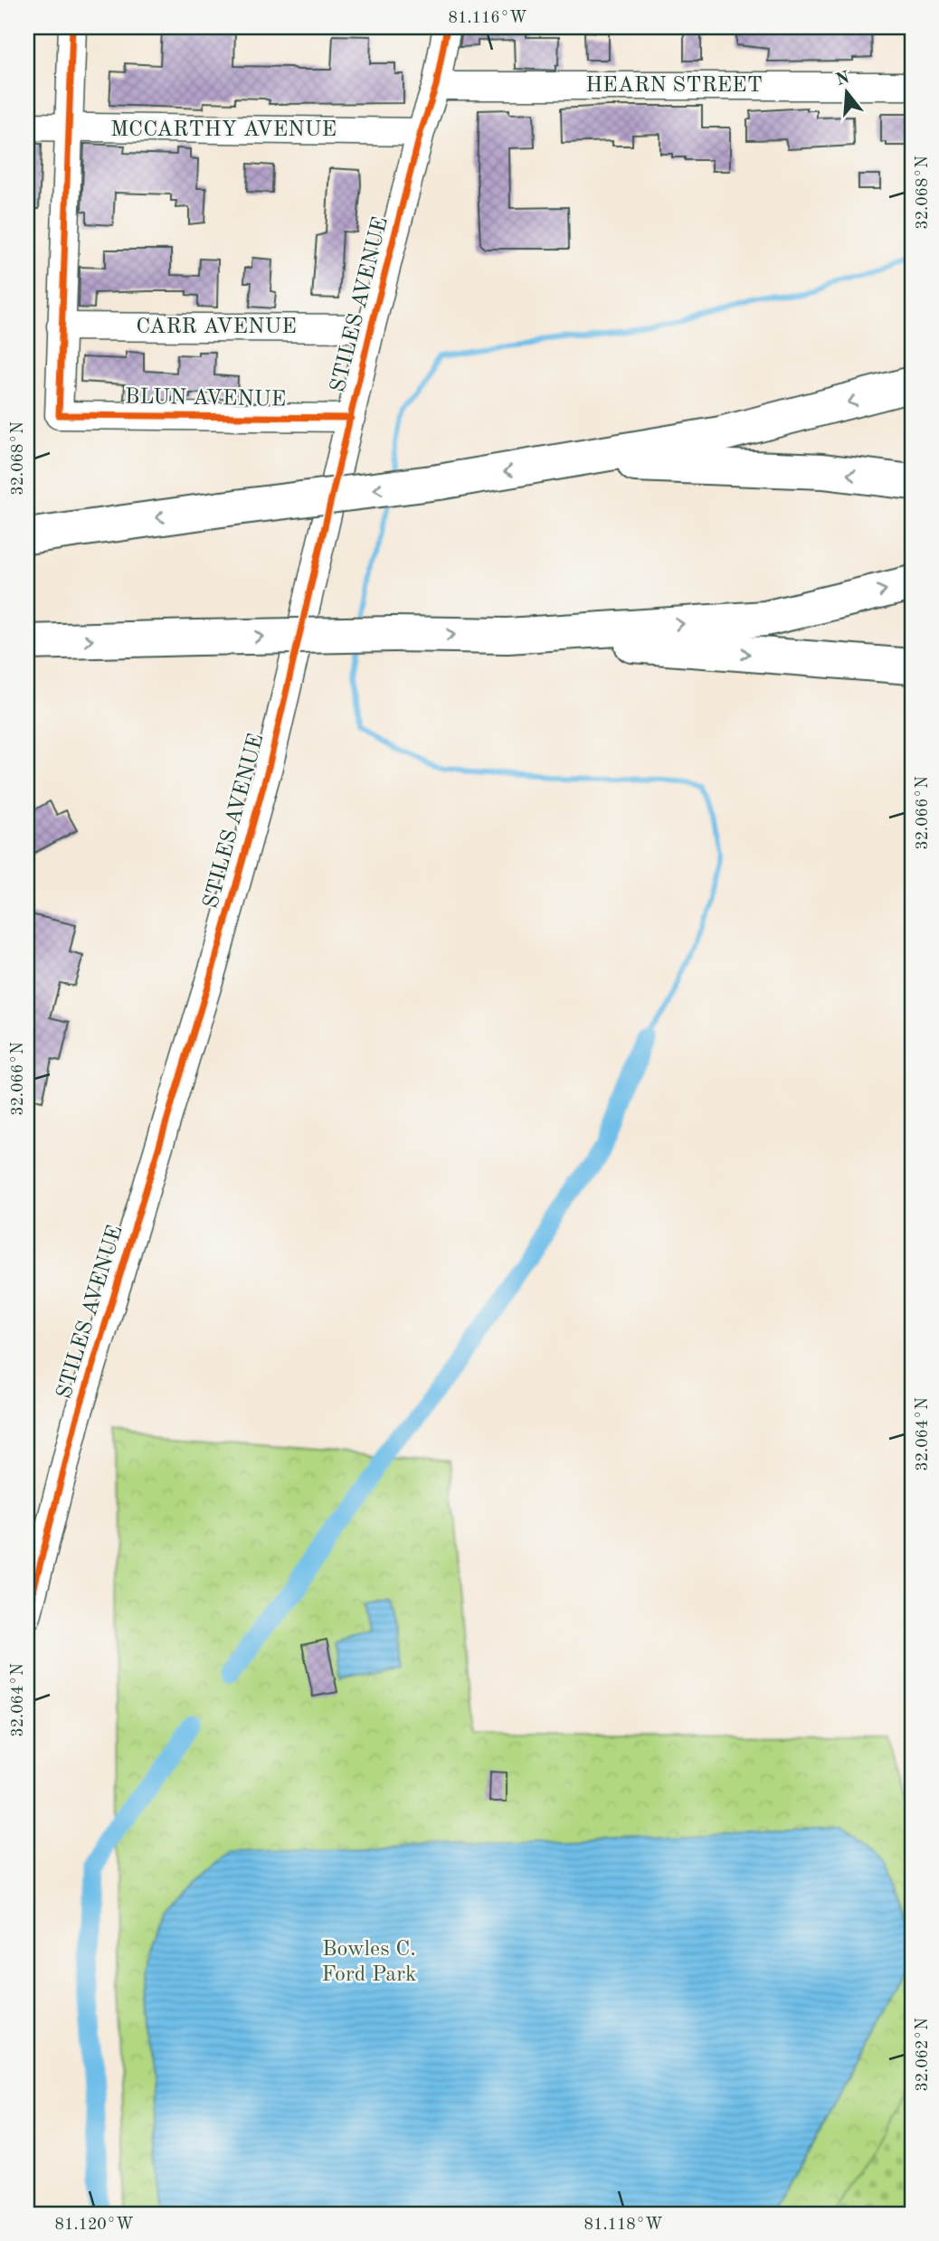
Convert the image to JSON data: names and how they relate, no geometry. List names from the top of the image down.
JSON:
{
  "streets": {
    "street": [
      "HEARN STREET",
      "MCCARTHY AVENUE",
      "STILES AVENUE",
      "CARR AVENUE",
      "BLUN AVENUE"
    ]
  },
  "crossings": [
    ["HEARN STREET", "STILES AVENUE"],
    ["MCCARTHY AVENUE", "STILES AVENUE"],
    ["STILES AVENUE", "CARR AVENUE"],
    ["STILES AVENUE", "BLUN AVENUE"],
    ["CARR AVENUE", "BLUN AVENUE"]
  ],
  "parks": ["Bowles C. Ford Park"],
  "north": "top",
  "coordinates": [
    "81.116°W",
    "32.068°N",
    "32.066°N",
    "32.064°N",
    "32.062°N",
    "81.120°W",
    "81.118°W"
  ]
}
